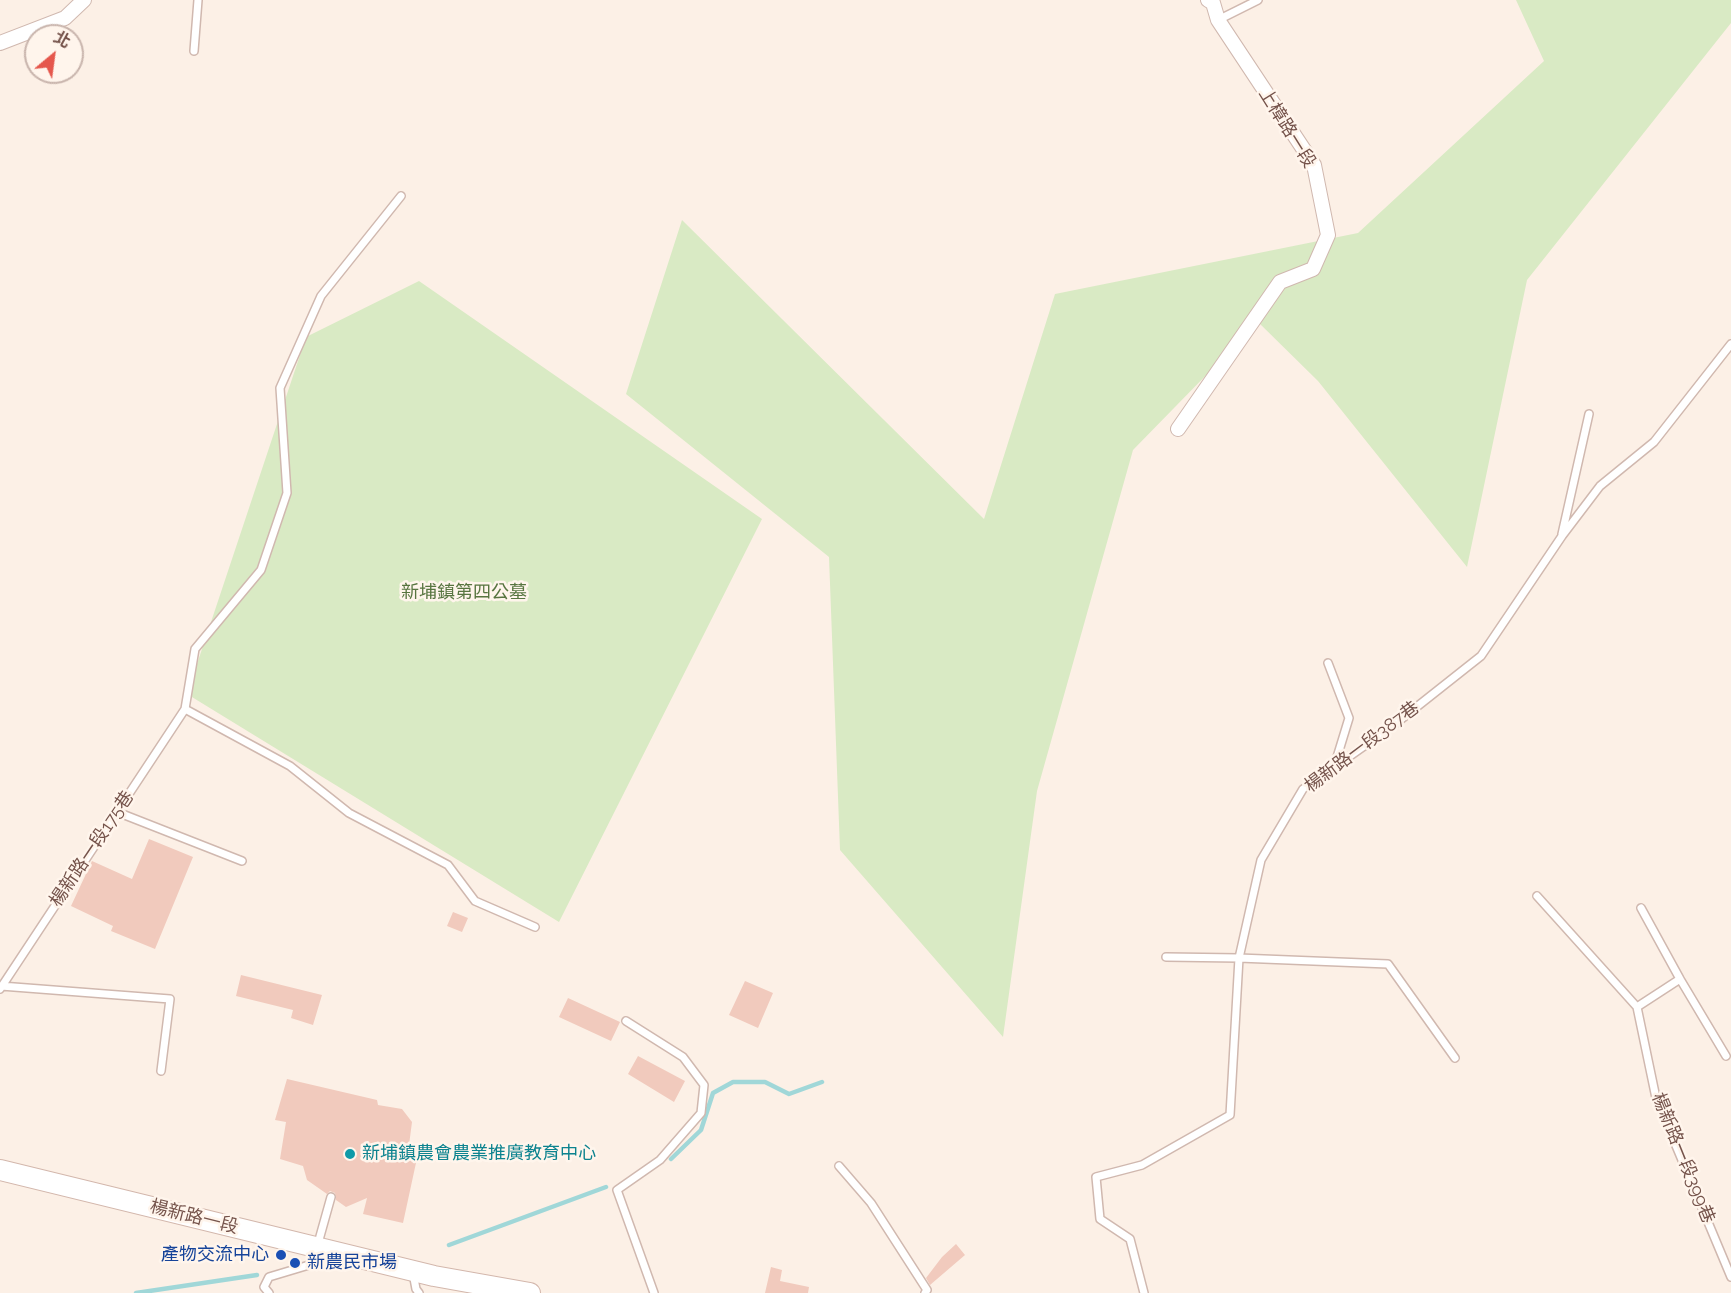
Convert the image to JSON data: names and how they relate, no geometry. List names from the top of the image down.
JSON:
{
  "streets": {
    "main road": ["楊新路一段"],
    "street": ["上樟路一段"],
    "lane": ["楊新路一段387巷", "楊新路一段175巷", "楊新路一段399巷"]
  },
  "parks": ["新埔鎮第四公墓"],
  "places": ["新埔鎮農會農業推廣教育中心", "產物交流中心", "新農民市場"],
  "north": "top right"
}
